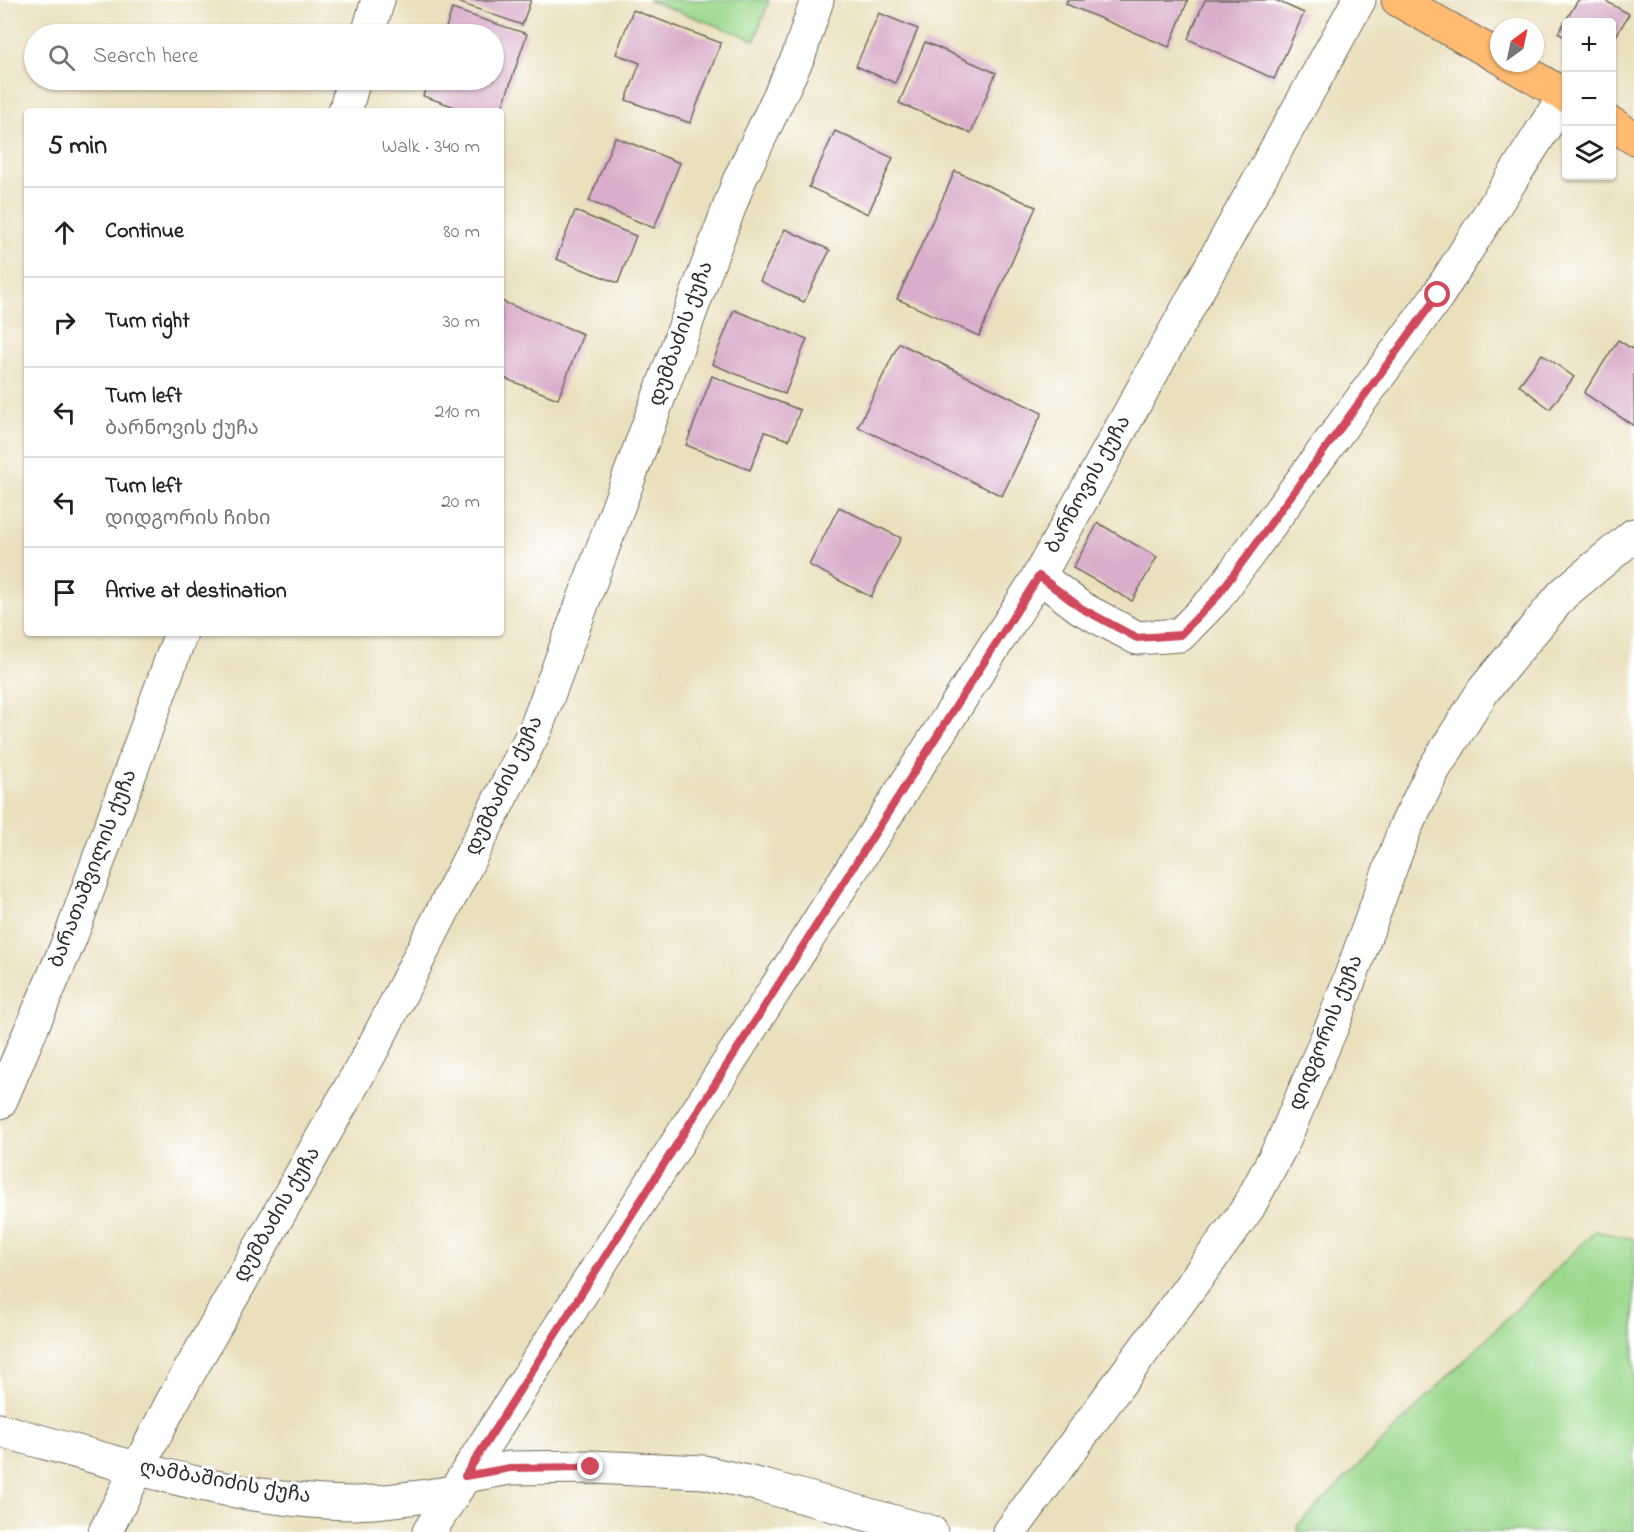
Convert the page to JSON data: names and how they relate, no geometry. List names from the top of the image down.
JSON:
{
  "streets": {
    "street": [
      "დუმბაძის ქუჩა",
      "ბარნოვის ქუჩა",
      "ბარათაშვილის ქუჩა",
      "დიდგორის ქუჩა",
      "ღამბაშიძის ქუჩა"
    ]
  },
  "crossings": [
    ["დუმბაძის ქუჩა", "ღამბაშიძის ქუჩა"],
    ["ბარნოვის ქუჩა", "ღამბაშიძის ქუჩა"]
  ],
  "north": "top right",
  "page": {
    "map_buttons": ["+", "−"],
    "search": "Search here",
    "heading": ["5 min", "Walk · 340 m"],
    "list": [
      ["Continue", "80 m"],
      ["Turn right", "30 m"],
      ["Turn left", "ბარნოვის ქუჩა", "210 m"],
      ["Turn left", "დიდგორის ჩიხი", "20 m"],
      "Arrive at destination"
    ]
  }
}
